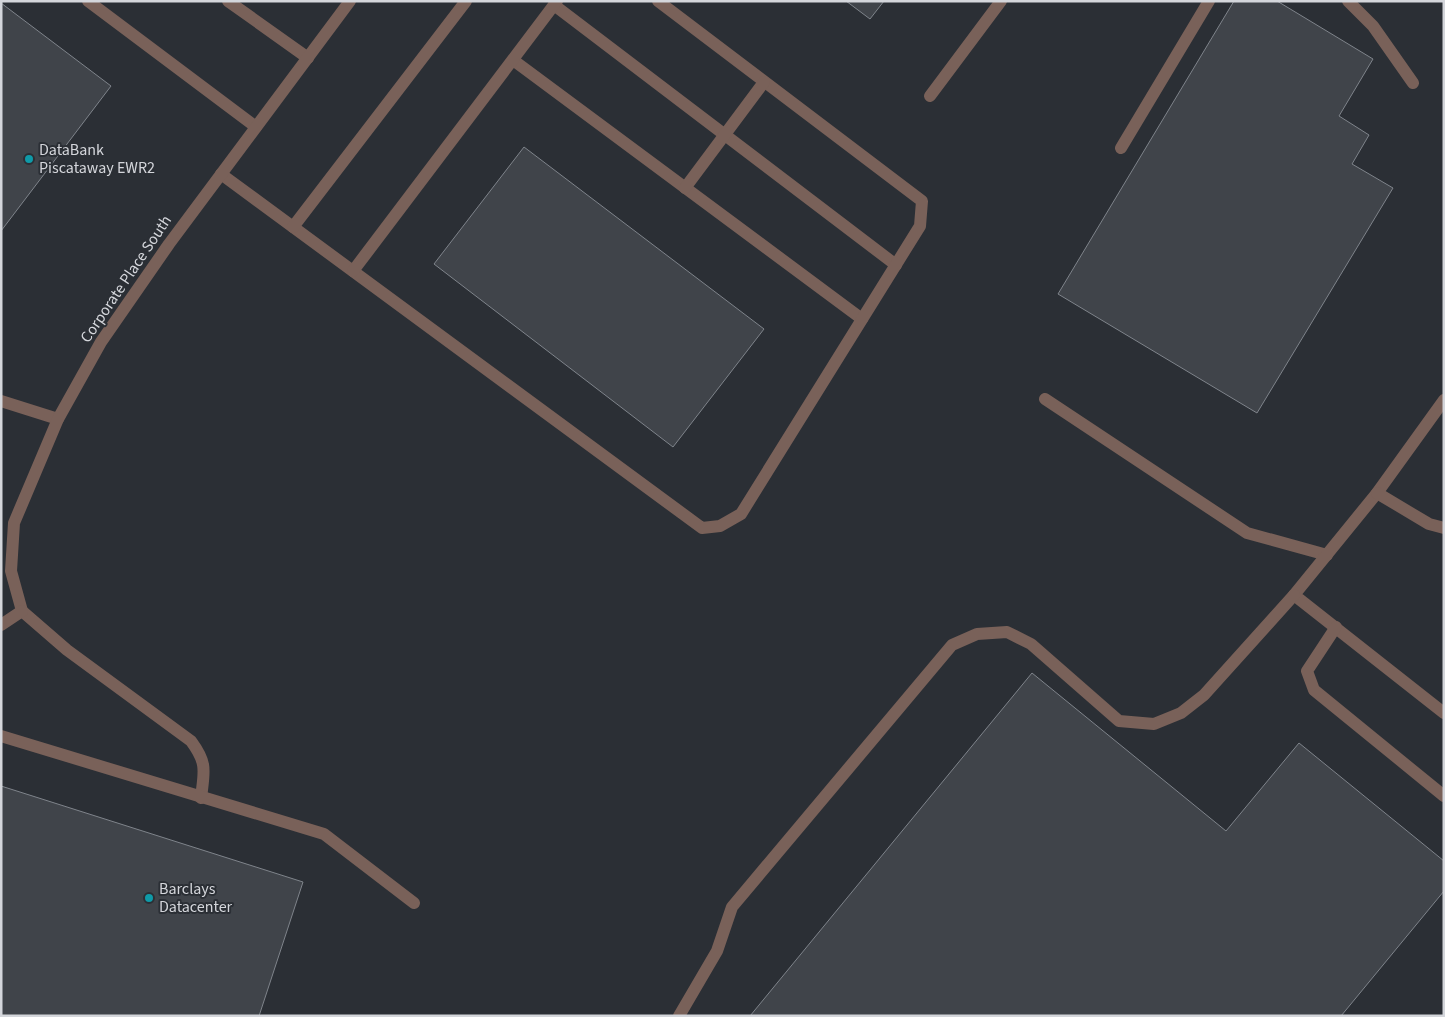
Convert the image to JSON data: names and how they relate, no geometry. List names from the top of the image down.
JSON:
{
  "streets": {
    "street": ["Corporate Place South"]
  },
  "places": ["DataBank Piscataway EWR2", "Barclays Datacenter"]
}
